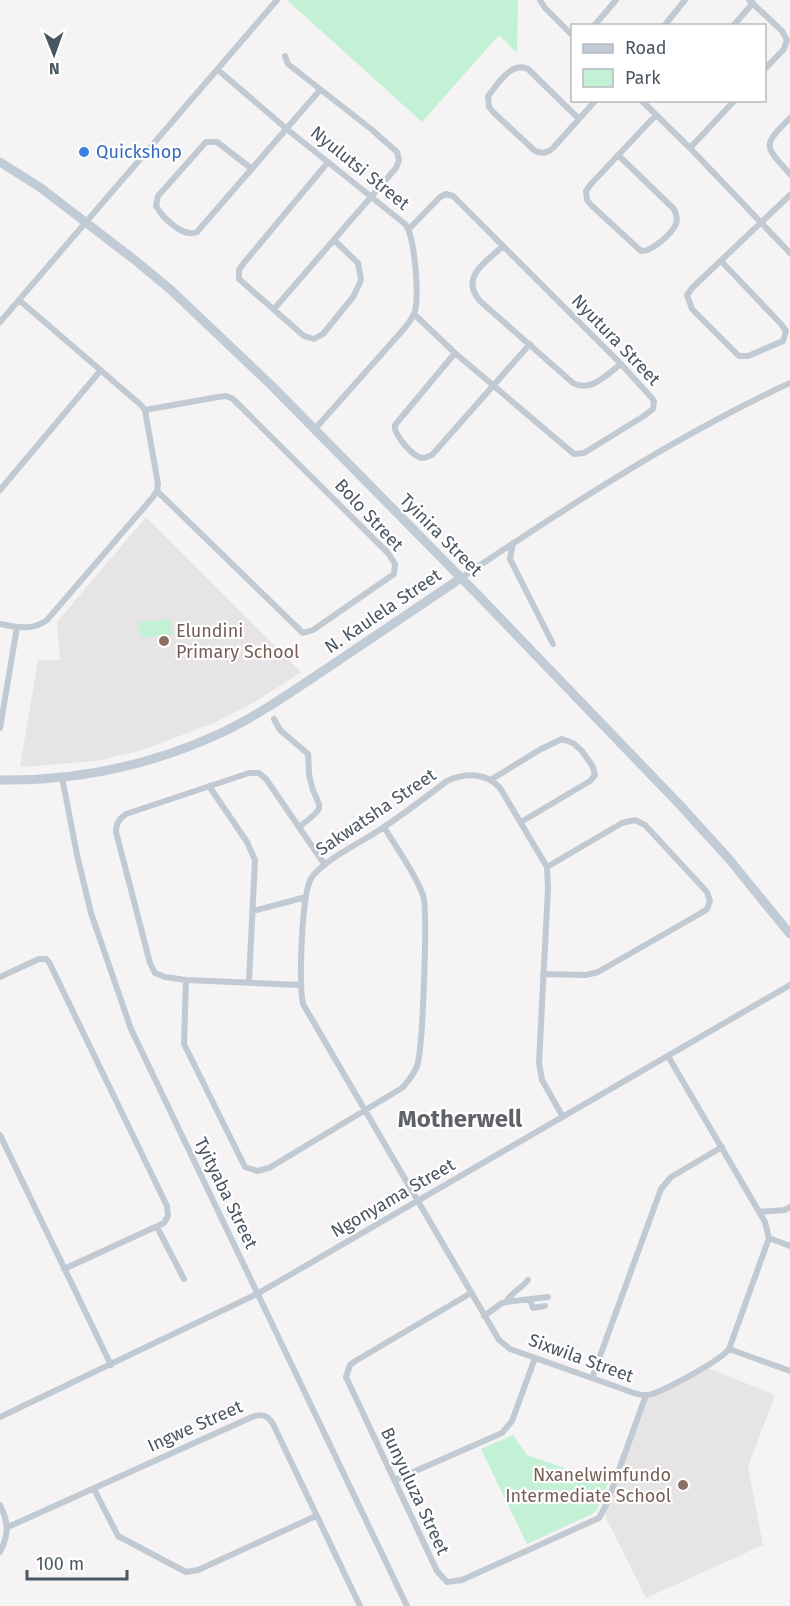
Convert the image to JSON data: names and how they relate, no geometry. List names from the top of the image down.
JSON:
{
  "streets": {
    "street": [
      "Nyulutsi Street",
      "Nyutura Street",
      "Bolo Street",
      "Tyinira Street",
      "N. Kaulela Street",
      "Sakwatsha Street",
      "Tyityaba Street",
      "Ngonyama Street",
      "Sixwila Street",
      "Ingwe Street",
      "Bunyuluza Street"
    ]
  },
  "crossings": [
    ["Nyulutsi Street", "Nyutura Street"],
    ["Tyinira Street", "N. Kaulela Street"],
    ["N. Kaulela Street", "Tyityaba Street"],
    ["Sakwatsha Street", "Ngonyama Street"],
    ["Sakwatsha Street", "Sixwila Street"],
    ["Tyityaba Street", "Ngonyama Street"],
    ["Ngonyama Street", "Sixwila Street"],
    ["Sixwila Street", "Bunyuluza Street"]
  ],
  "districts": ["Motherwell"],
  "places": ["Quickshop", "Elundini Primary School", "Nxanelwimfundo Intermediate School"],
  "legend": ["Road", "Park"],
  "scale_bar": "100 m",
  "north": "bottom"
}
